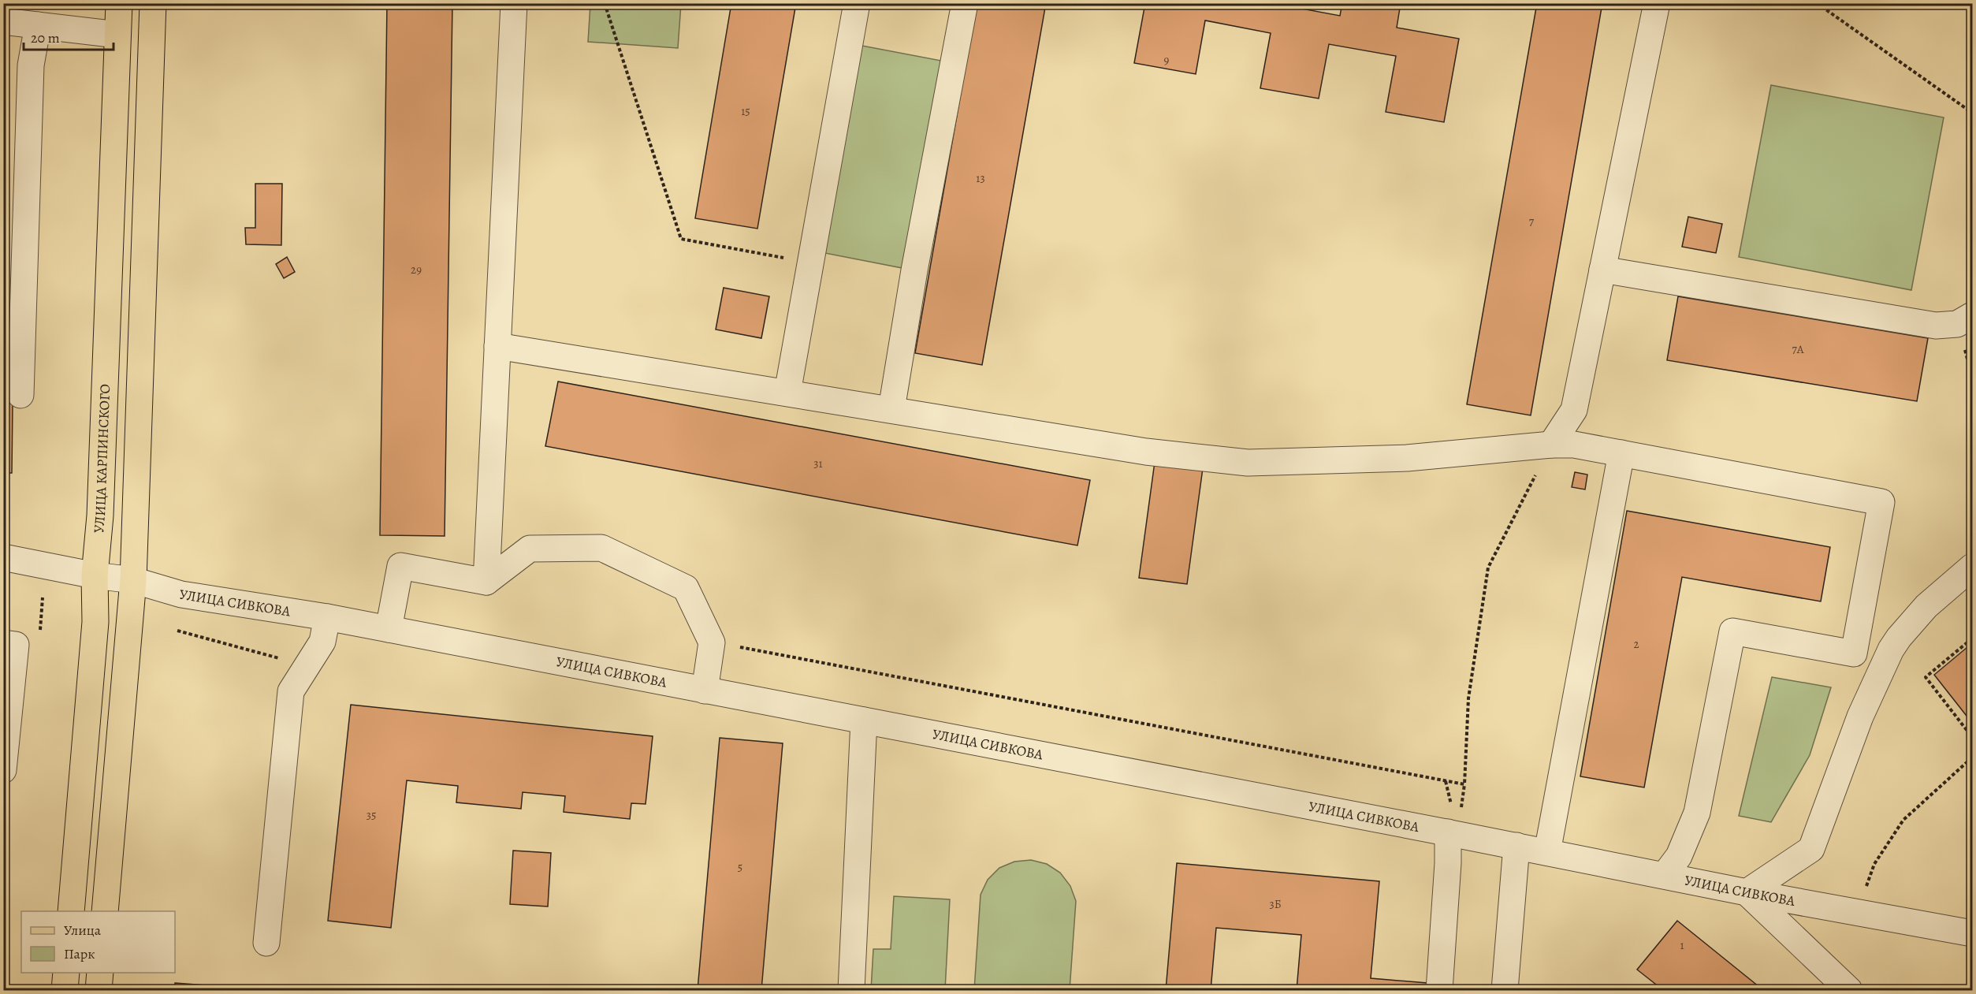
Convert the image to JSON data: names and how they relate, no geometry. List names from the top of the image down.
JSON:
{
  "streets": {
    "main road": ["УЛИЦА КАРПИНСКОГО"],
    "street": ["УЛИЦА СИВКОВА"]
  },
  "crossings": [
    ["УЛИЦА КАРПИНСКОГО", "УЛИЦА СИВКОВА"]
  ],
  "house_numbers": [
    "9",
    "15",
    "13",
    "7",
    "29",
    "7А",
    "31",
    "2",
    "35",
    "5",
    "3Б",
    "1"
  ],
  "legend": ["Улица", "Парк"],
  "scale_bar": "20 m"
}
